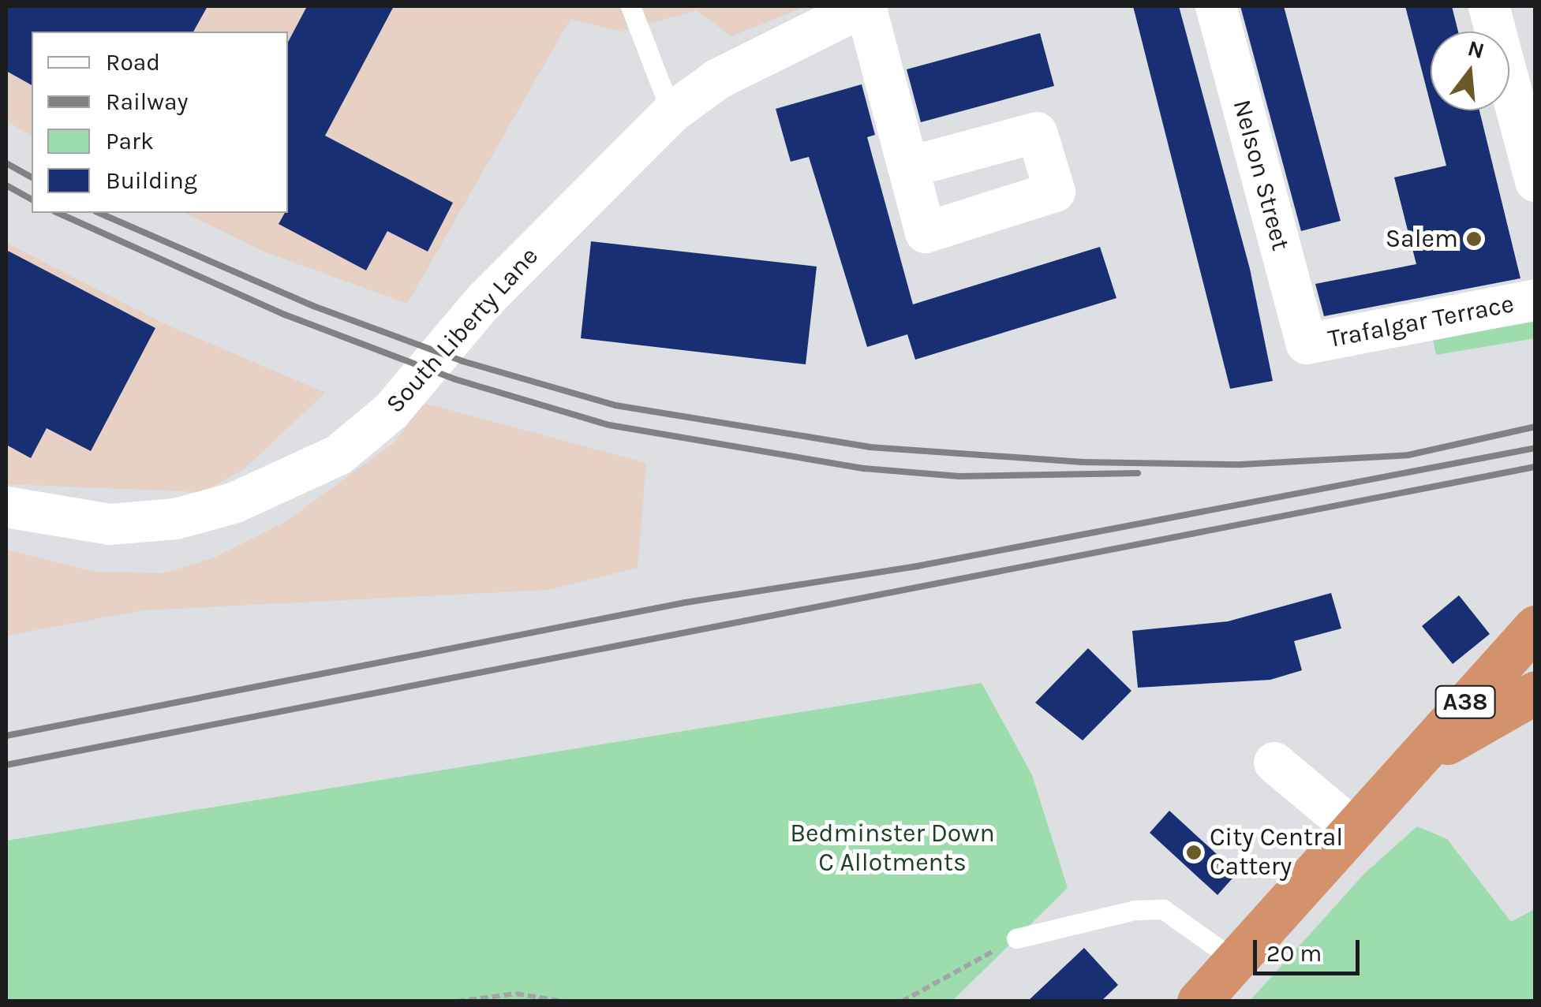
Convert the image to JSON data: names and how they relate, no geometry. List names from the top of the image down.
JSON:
{
  "streets": {
    "highway": ["A38"],
    "street": ["Nelson Street", "Trafalgar Terrace", "South Liberty Lane"]
  },
  "crossings": [
    ["Nelson Street", "Trafalgar Terrace"]
  ],
  "parks": ["Bedminster Down C Allotments"],
  "places": ["Salem", "City Central Cattery"],
  "legend": [
    "Road",
    "Railway",
    "Park",
    "Building"
  ],
  "scale_bar": "20 m",
  "north": "top"
}
